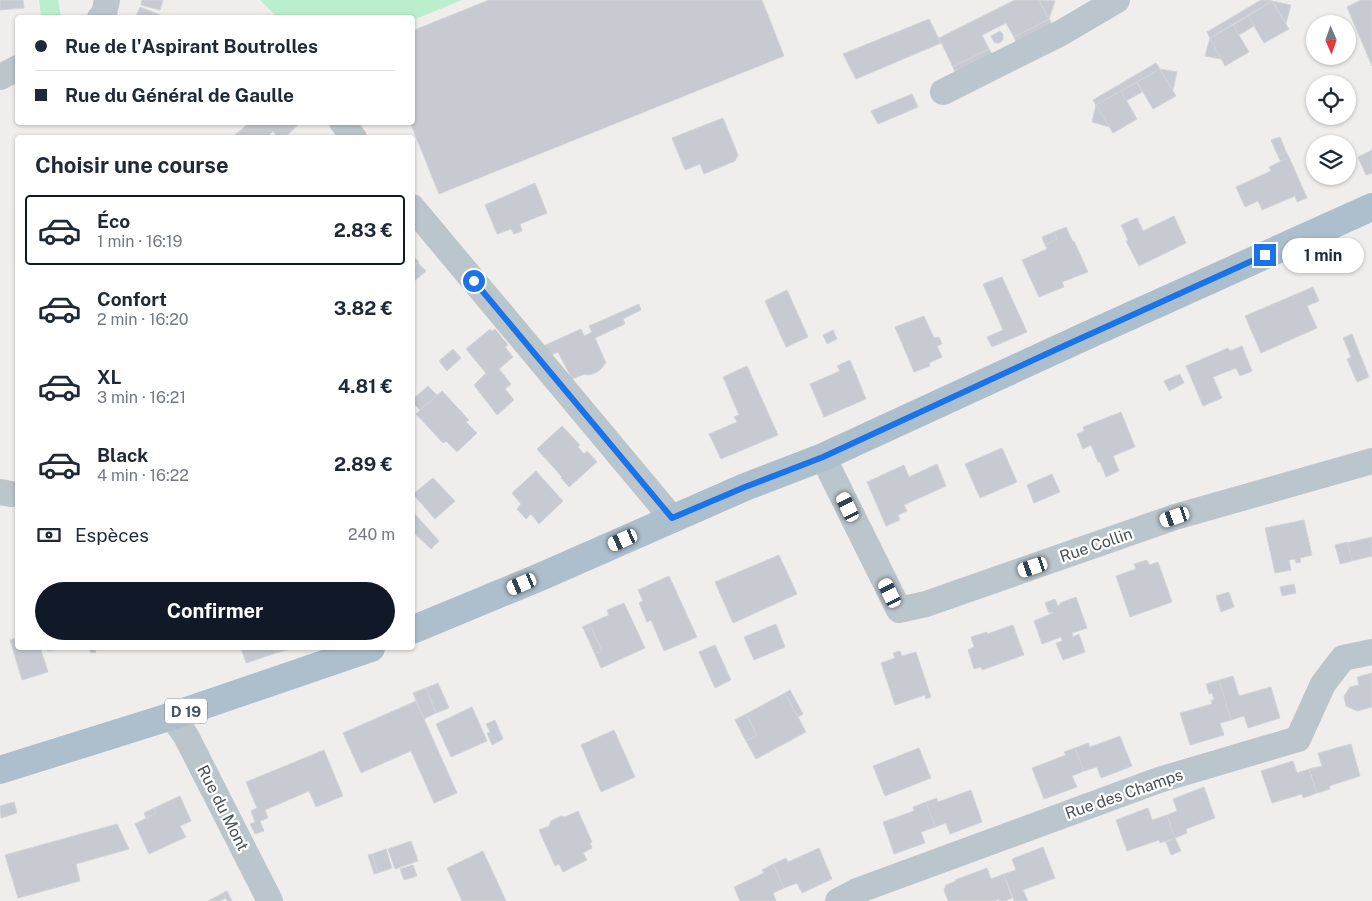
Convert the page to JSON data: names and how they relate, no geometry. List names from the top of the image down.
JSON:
{
  "streets": {
    "main road": ["D 19"],
    "street": ["Rue Collin", "Rue des Champs", "Rue du Mont"]
  },
  "crossings": [
    ["D 19", "Rue du Mont"]
  ],
  "north": "bottom",
  "page": {
    "banner": ["Rue de l'Aspirant Boutrolles", "Rue du Général de Gaulle"],
    "heading": "Choisir une course",
    "list": [
      {
        "name": "Éco",
        "note": "1 min · 16:19",
        "value": "2.83 €"
      },
      {
        "name": "Confort",
        "note": "2 min · 16:20",
        "value": "3.82 €"
      },
      {
        "name": "XL",
        "note": "3 min · 16:21",
        "value": "4.81 €"
      },
      {
        "name": "Black",
        "note": "4 min · 16:22",
        "value": "2.89 €"
      }
    ],
    "bubble": "1 min",
    "pay": ["Espèces", "240 m"],
    "buttons": "Confirmer"
  }
}
